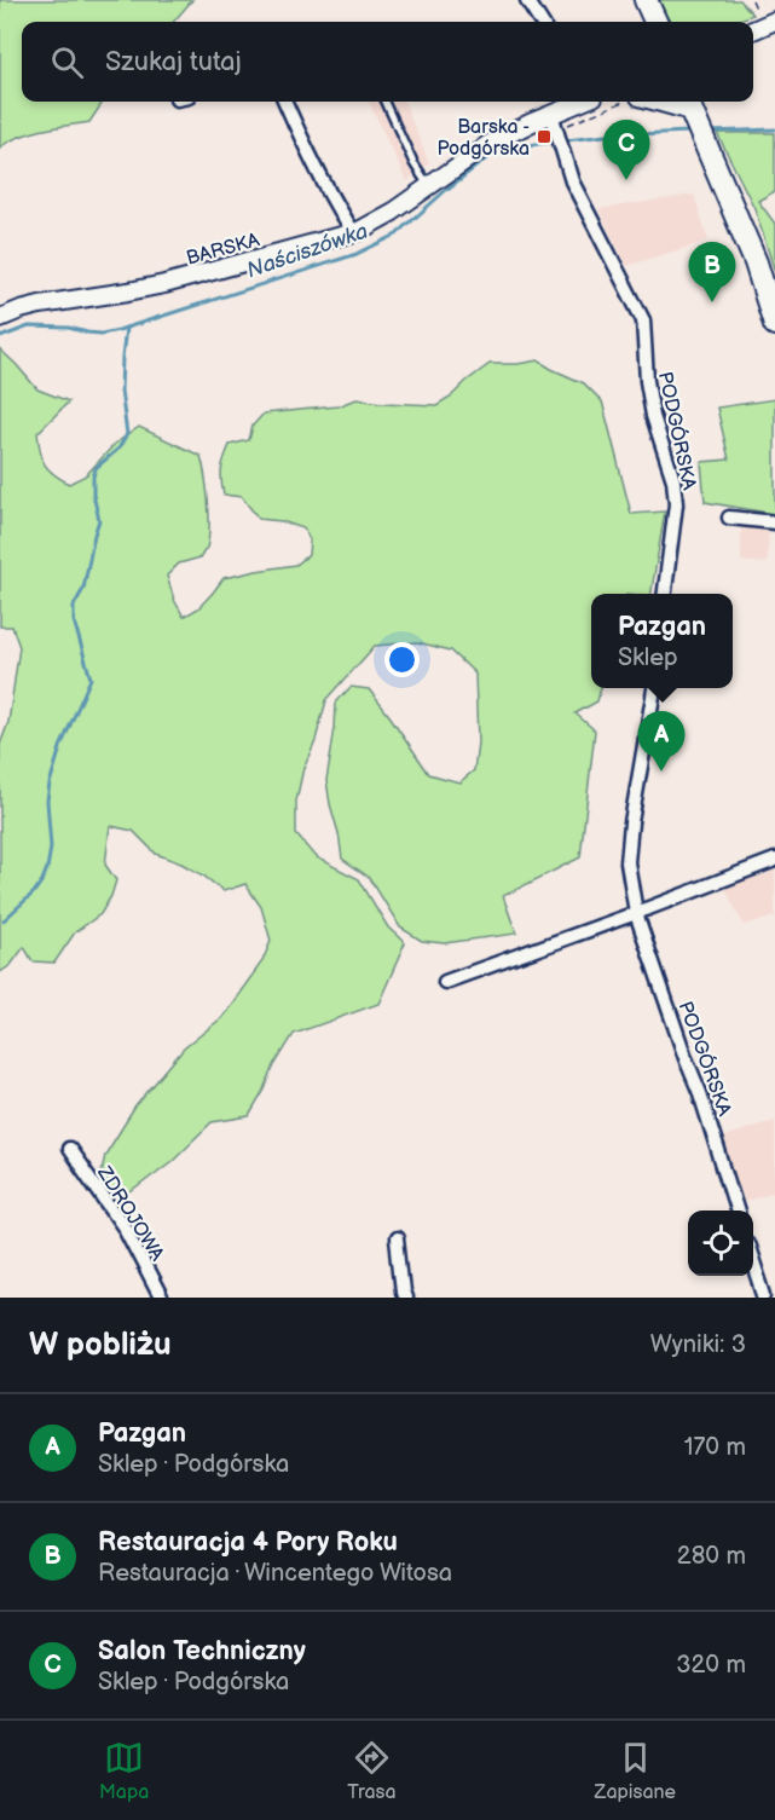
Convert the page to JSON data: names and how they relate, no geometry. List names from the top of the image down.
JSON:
{
  "streets": {
    "street": ["BARSKA", "PODGÓRSKA", "ZDROJOWA"]
  },
  "crossings": [
    ["BARSKA", "PODGÓRSKA"]
  ],
  "water": ["Naściszówka"],
  "places": {
    "transit": ["Barska - Podgórska"]
  },
  "page": {
    "search": "Szukaj tutaj",
    "pins": ["C", "B", "A"],
    "popup": ["Pazgan", "Sklep"],
    "heading": ["W pobliżu", "Wyniki: 3"],
    "list": [
      {
        "mark": "A",
        "name": "Pazgan",
        "note": "Sklep · Podgórska",
        "value": "170 m"
      },
      {
        "mark": "B",
        "name": "Restauracja 4 Pory Roku",
        "note": "Restauracja · Wincentego Witosa",
        "value": "280 m"
      },
      {
        "mark": "C",
        "name": "Salon Techniczny",
        "note": "Sklep · Podgórska",
        "value": "320 m"
      }
    ],
    "nav": ["Mapa", "Trasa", "Zapisane"]
  }
}
